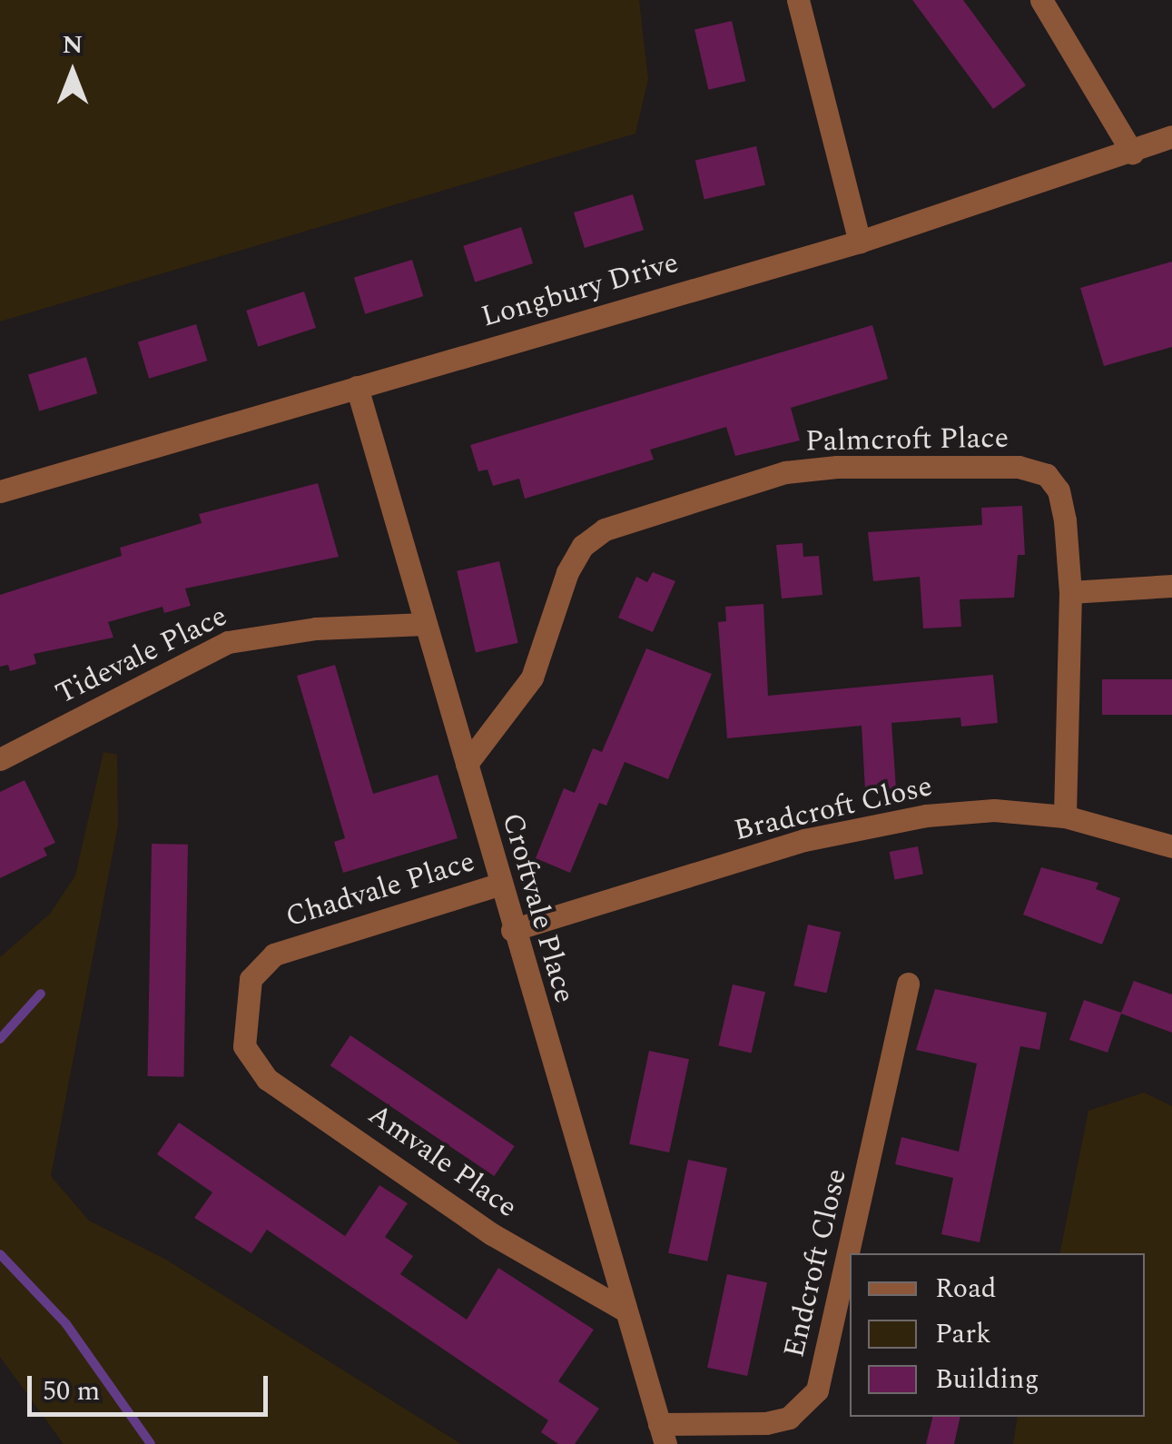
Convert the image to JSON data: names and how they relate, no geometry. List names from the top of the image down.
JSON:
{
  "streets": {
    "street": [
      "Longbury Drive",
      "Palmcroft Place",
      "Tidevale Place",
      "Bradcroft Close",
      "Chadvale Place",
      "Croftvale Place",
      "Amvale Place",
      "Endcroft Close"
    ]
  },
  "crossings": [
    ["Longbury Drive", "Croftvale Place"],
    ["Palmcroft Place", "Bradcroft Close"],
    ["Palmcroft Place", "Croftvale Place"],
    ["Tidevale Place", "Croftvale Place"],
    ["Bradcroft Close", "Croftvale Place"],
    ["Chadvale Place", "Croftvale Place"],
    ["Chadvale Place", "Amvale Place"],
    ["Croftvale Place", "Amvale Place"],
    ["Croftvale Place", "Endcroft Close"]
  ],
  "legend": ["Road", "Park", "Building"],
  "scale_bar": "50 m",
  "north": "top"
}
